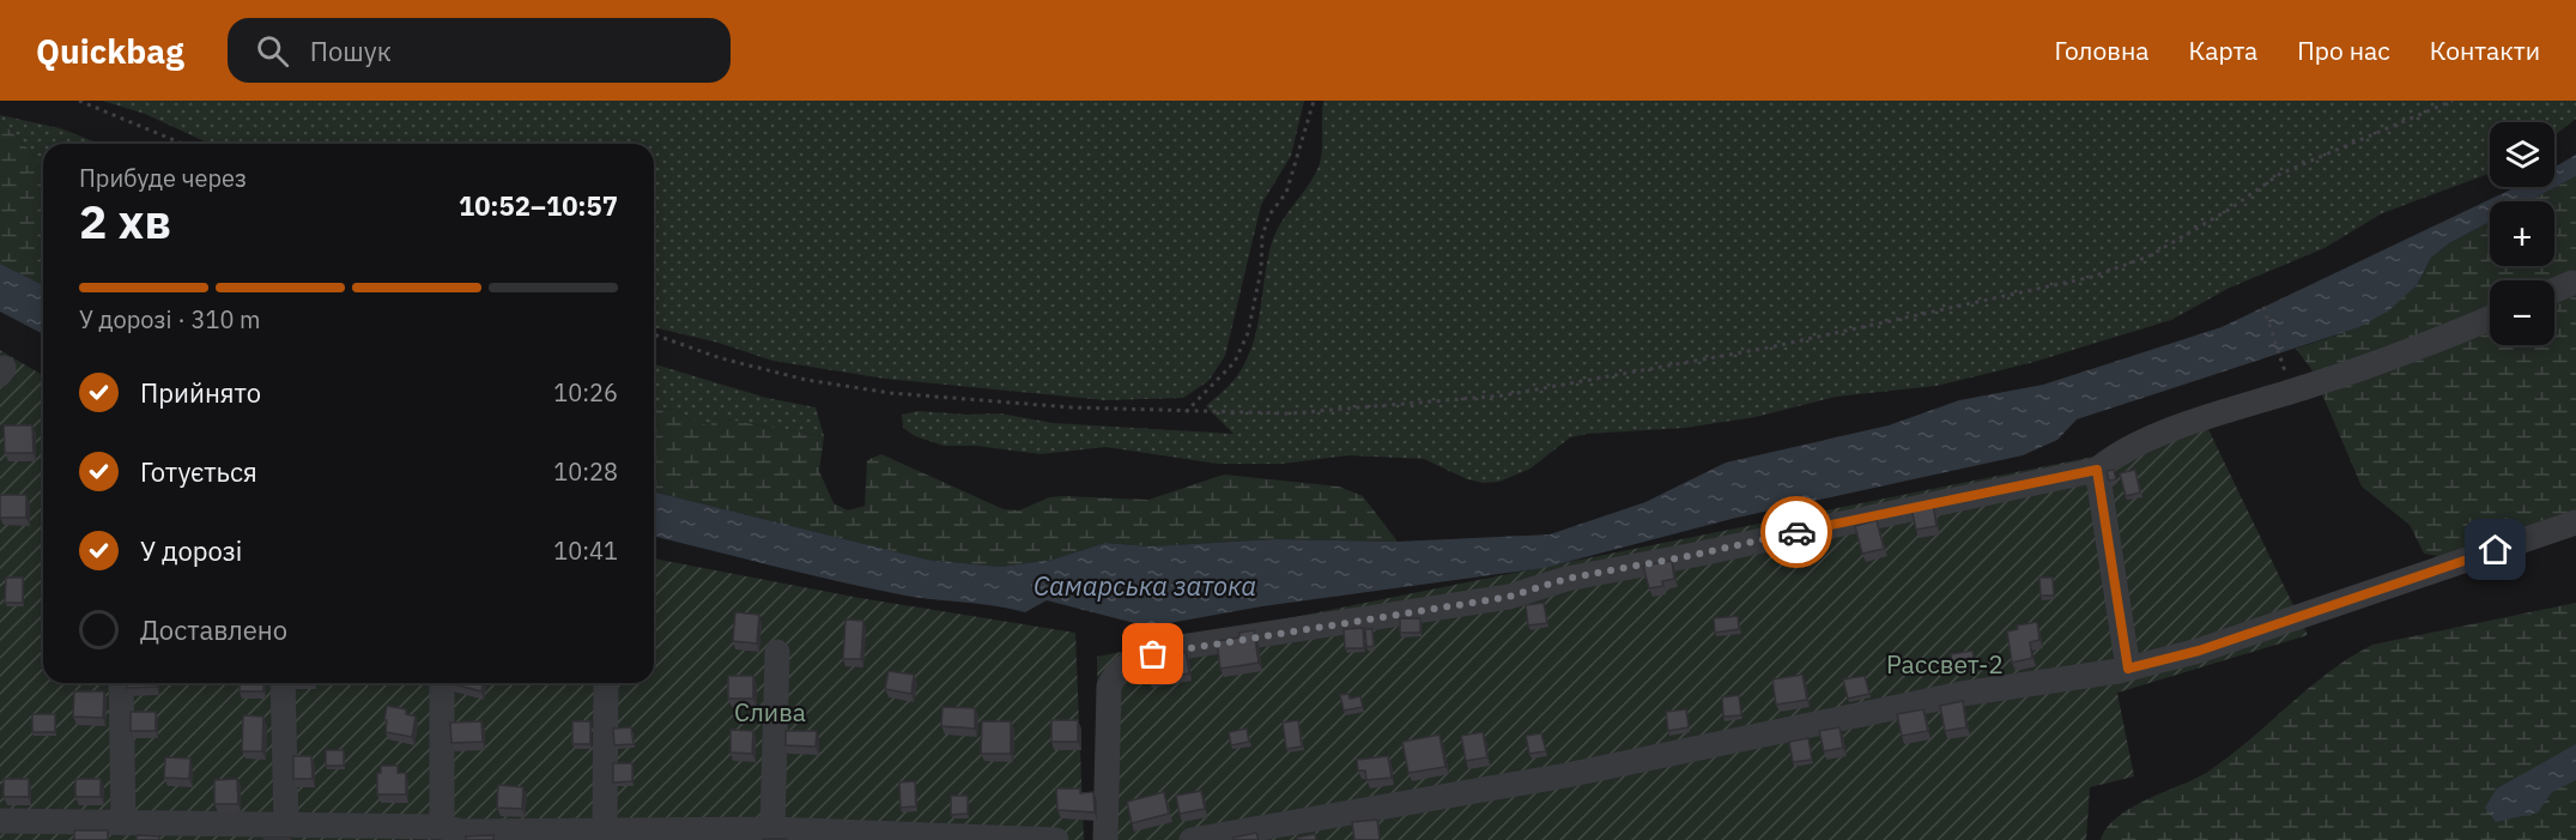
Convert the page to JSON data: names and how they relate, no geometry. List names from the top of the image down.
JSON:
{
  "water": ["Самарська затока"],
  "parks": ["Рассвет-2", "Слива"],
  "page": {
    "header": "Quickbag",
    "search": "Пошук",
    "nav": [
      "Головна",
      "Карта",
      "Про нас",
      "Контакти"
    ],
    "map_buttons": ["+", "−"],
    "heading": ["2 хв", "Прибуде через", "10:52–10:57"],
    "bar": "У дорозі · 310 m",
    "list": [
      ["Прийнято", "10:26"],
      ["Готується", "10:28"],
      ["У дорозі", "10:41"],
      "Доставлено"
    ]
  }
}
